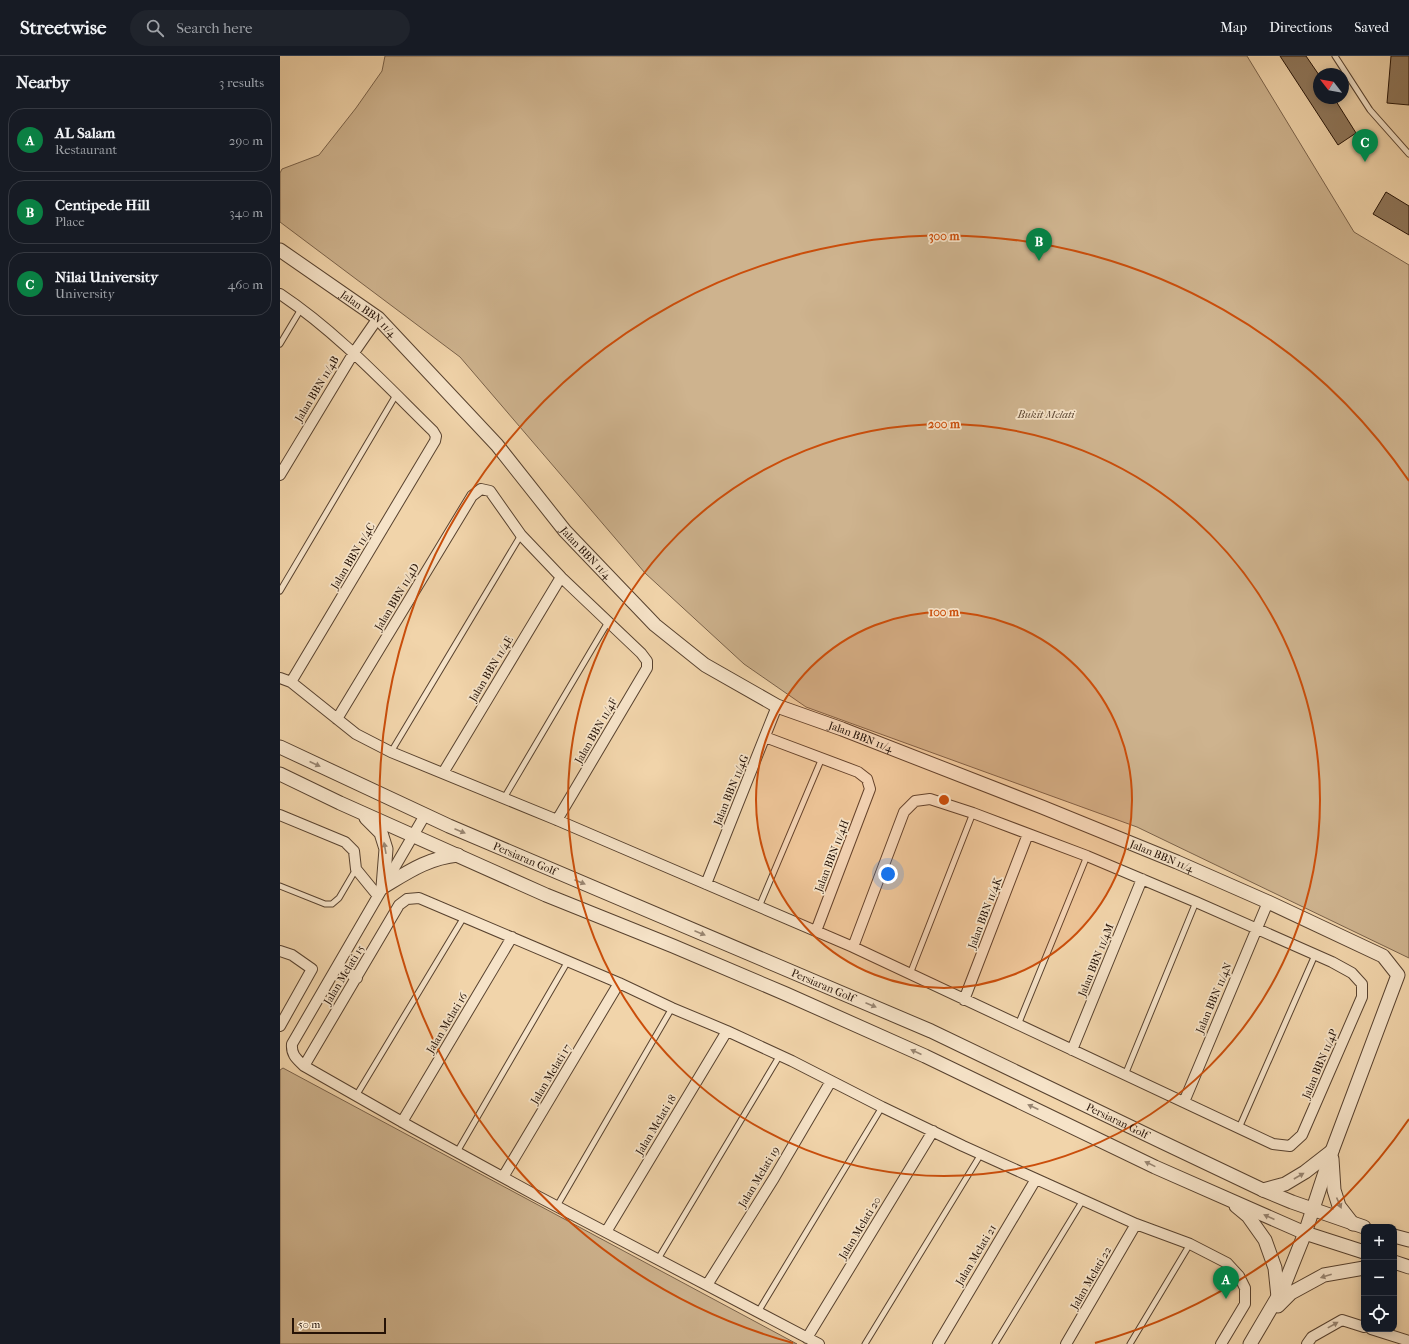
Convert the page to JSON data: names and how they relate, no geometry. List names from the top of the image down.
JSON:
{
  "streets": {
    "street": [
      "Jalan BBN 11/4",
      "Jalan BBN 11/4B",
      "Jalan BBN 11/4C",
      "Jalan BBN 11/4D",
      "Jalan BBN 11/4E",
      "Jalan BBN 11/4F",
      "Jalan BBN 11/4G",
      "Jalan BBN 11/4H",
      "Persiaran Golf",
      "Jalan BBN 11/4K",
      "Jalan BBN 11/4M",
      "Jalan Melati 15",
      "Jalan BBN 11/4N",
      "Jalan Melati 16",
      "Jalan BBN 11/4P",
      "Jalan Melati 17",
      "Jalan Melati 18",
      "Jalan Melati 19",
      "Jalan Melati 20",
      "Jalan Melati 21",
      "Jalan Melati 22"
    ]
  },
  "crossings": [
    ["Jalan BBN 11/4", "Jalan BBN 11/4B"],
    ["Jalan BBN 11/4", "Jalan BBN 11/4G"],
    ["Jalan BBN 11/4", "Jalan BBN 11/4N"]
  ],
  "parks": ["Bukit Melati"],
  "scale_bar": "50 m",
  "north": "top left",
  "page": {
    "header": "Streetwise",
    "search": "Search here",
    "nav": ["Map", "Directions", "Saved"],
    "heading": ["Nearby", "3 results"],
    "list": [
      {
        "mark": "A",
        "name": "AL Salam",
        "note": "Restaurant",
        "value": "290 m"
      },
      {
        "mark": "B",
        "name": "Centipede Hill",
        "note": "Place",
        "value": "340 m"
      },
      {
        "mark": "C",
        "name": "Nilai University",
        "note": "University",
        "value": "460 m"
      }
    ],
    "pins": ["C", "B", "A"],
    "map_buttons": ["+", "−"],
    "scale": "50 m"
  },
  "rings": ["300 m", "200 m", "100 m"]
}
